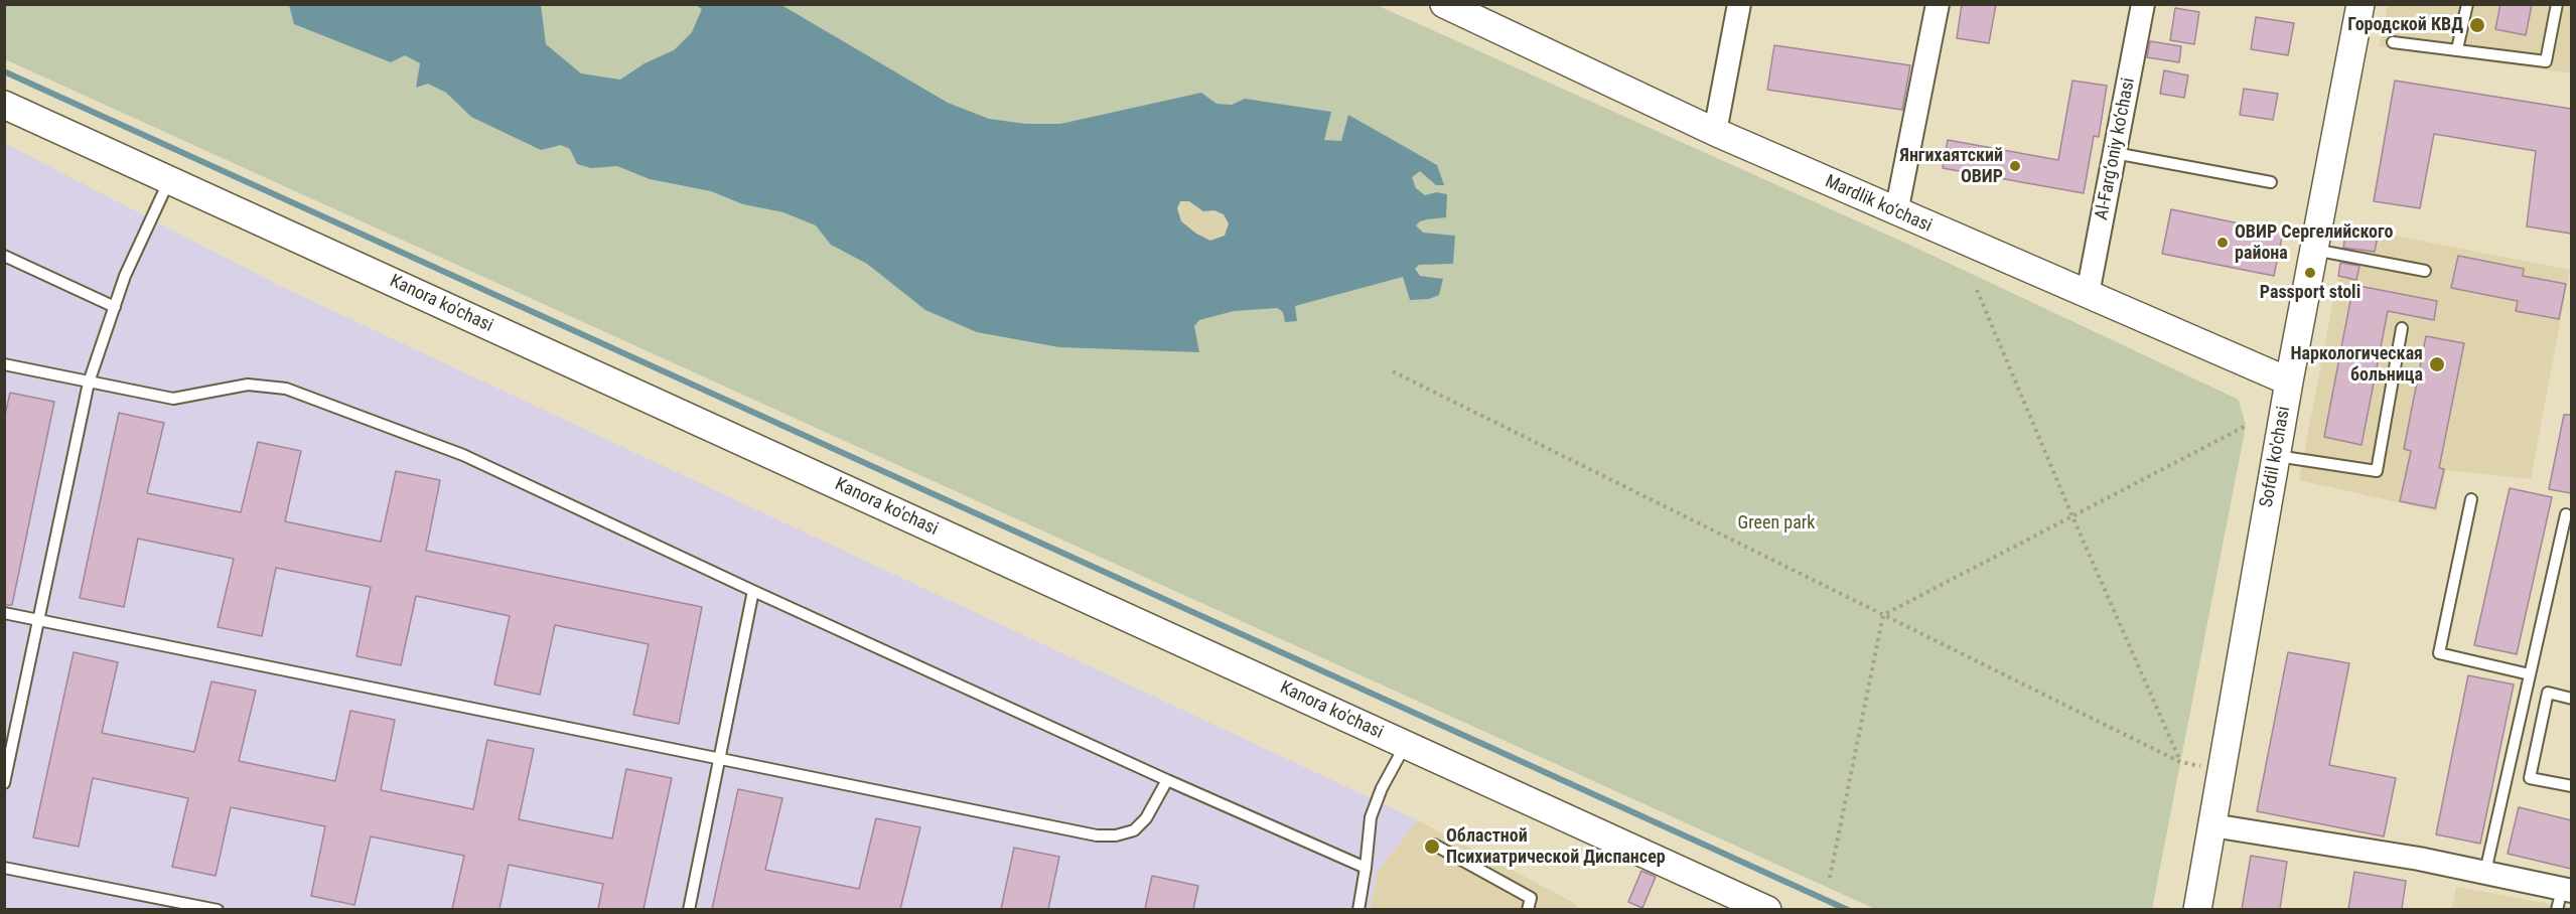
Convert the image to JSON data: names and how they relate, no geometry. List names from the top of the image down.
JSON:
{
  "streets": {
    "street": [
      "Al-Farg‘oniy ko‘chasi",
      "Mardlik ko‘chasi",
      "Kanora ko'chasi",
      "Sofdil ko'chasi"
    ]
  },
  "crossings": [
    ["Al-Farg‘oniy ko‘chasi", "Mardlik ko‘chasi"],
    ["Mardlik ko‘chasi", "Sofdil ko'chasi"]
  ],
  "parks": ["Green park"],
  "places": [
    "Городской КВД",
    "Янгихаятский ОВИР",
    "ОВИР Сергелийского района",
    "Passport stoli",
    "Наркологическая больница",
    "Областной Психиатрической Диспансер"
  ]
}
